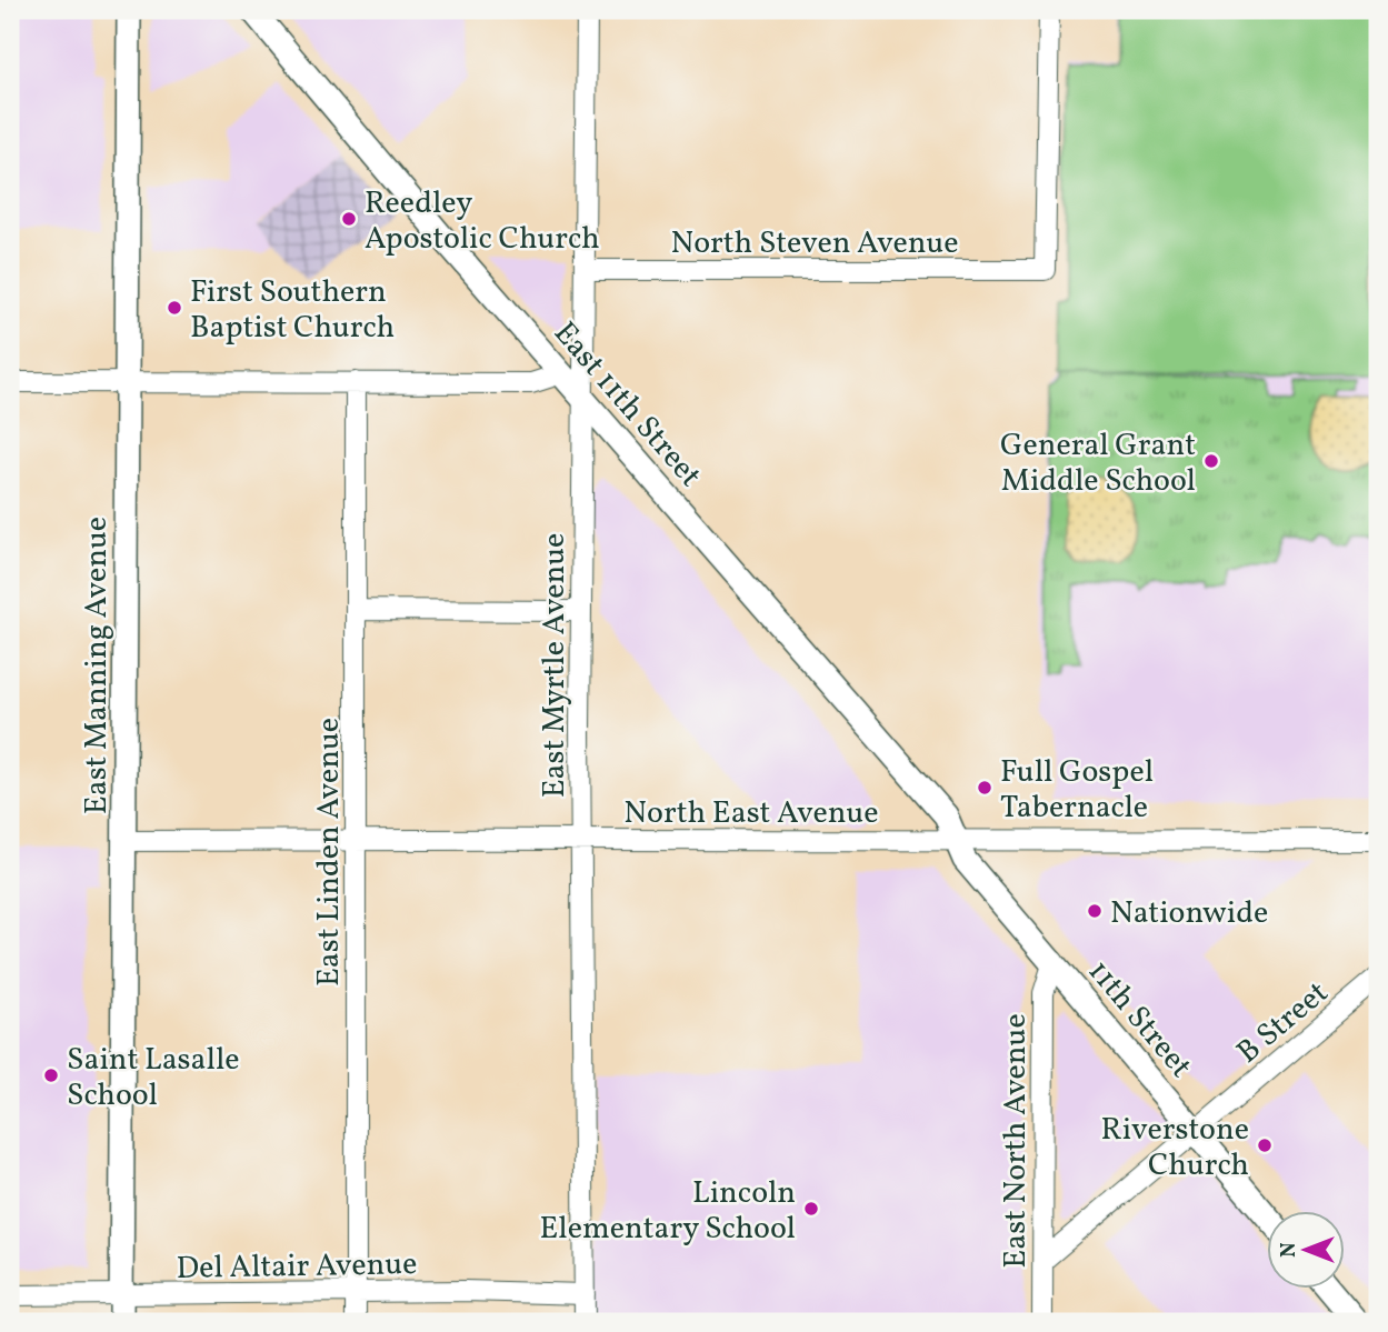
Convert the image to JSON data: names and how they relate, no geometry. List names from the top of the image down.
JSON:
{
  "streets": {
    "main road": ["East 11th Street", "East Manning Avenue", "11th Street"],
    "street": [
      "North Steven Avenue",
      "East Myrtle Avenue",
      "North East Avenue",
      "East Linden Avenue",
      "B Street",
      "East North Avenue",
      "Del Altair Avenue"
    ]
  },
  "crossings": [
    ["North Steven Avenue", "East Myrtle Avenue"],
    ["East 11th Street", "East Myrtle Avenue"],
    ["East 11th Street", "North East Avenue"],
    ["East 11th Street", "11th Street"],
    ["East Manning Avenue", "North East Avenue"],
    ["East Manning Avenue", "Del Altair Avenue"],
    ["East Myrtle Avenue", "North East Avenue"],
    ["East Myrtle Avenue", "Del Altair Avenue"],
    ["North East Avenue", "East Linden Avenue"],
    ["North East Avenue", "11th Street"],
    ["East Linden Avenue", "Del Altair Avenue"],
    ["11th Street", "B Street"],
    ["11th Street", "East North Avenue"],
    ["B Street", "East North Avenue"]
  ],
  "places": [
    "Reedley Apostolic Church",
    "First Southern Baptist Church",
    "General Grant Middle School",
    "Full Gospel Tabernacle",
    "Nationwide",
    "Saint Lasalle School",
    "Riverstone Church",
    "Lincoln Elementary School"
  ],
  "north": "left"
}
